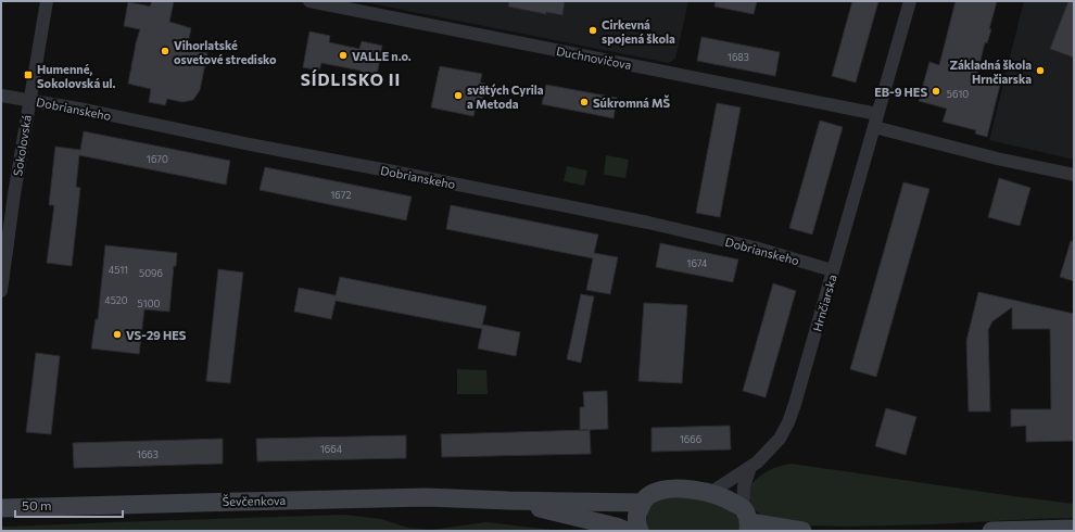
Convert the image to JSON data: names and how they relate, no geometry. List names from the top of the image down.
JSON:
{
  "streets": {
    "main road": ["Ševčenkova"],
    "street": [
      "Duchnovičova",
      "Dobrianskeho",
      "Sokolovská",
      "Hrnčiarska"
    ]
  },
  "crossings": [
    ["Duchnovičova", "Hrnčiarska"],
    ["Dobrianskeho", "Sokolovská"],
    ["Dobrianskeho", "Hrnčiarska"]
  ],
  "districts": ["SÍDLISKO II"],
  "places": {
    "other": [
      "Cirkevná spojená škola",
      "Vihorlatské osvetové stredisko",
      "VALLE n.o.",
      "Základná škola Hrnčiarska",
      "EB-9 HES",
      "svätých Cyrila a Metoda",
      "Súkromná MŠ",
      "VS-29 HES"
    ],
    "transit": ["Humenné, Sokolovská ul."]
  },
  "house_numbers": [
    "1683",
    "5610",
    "1670",
    "1672",
    "1674",
    "4511",
    "5096",
    "4520",
    "5100",
    "1666",
    "1664",
    "1663"
  ],
  "scale_bar": "50 m"
}
